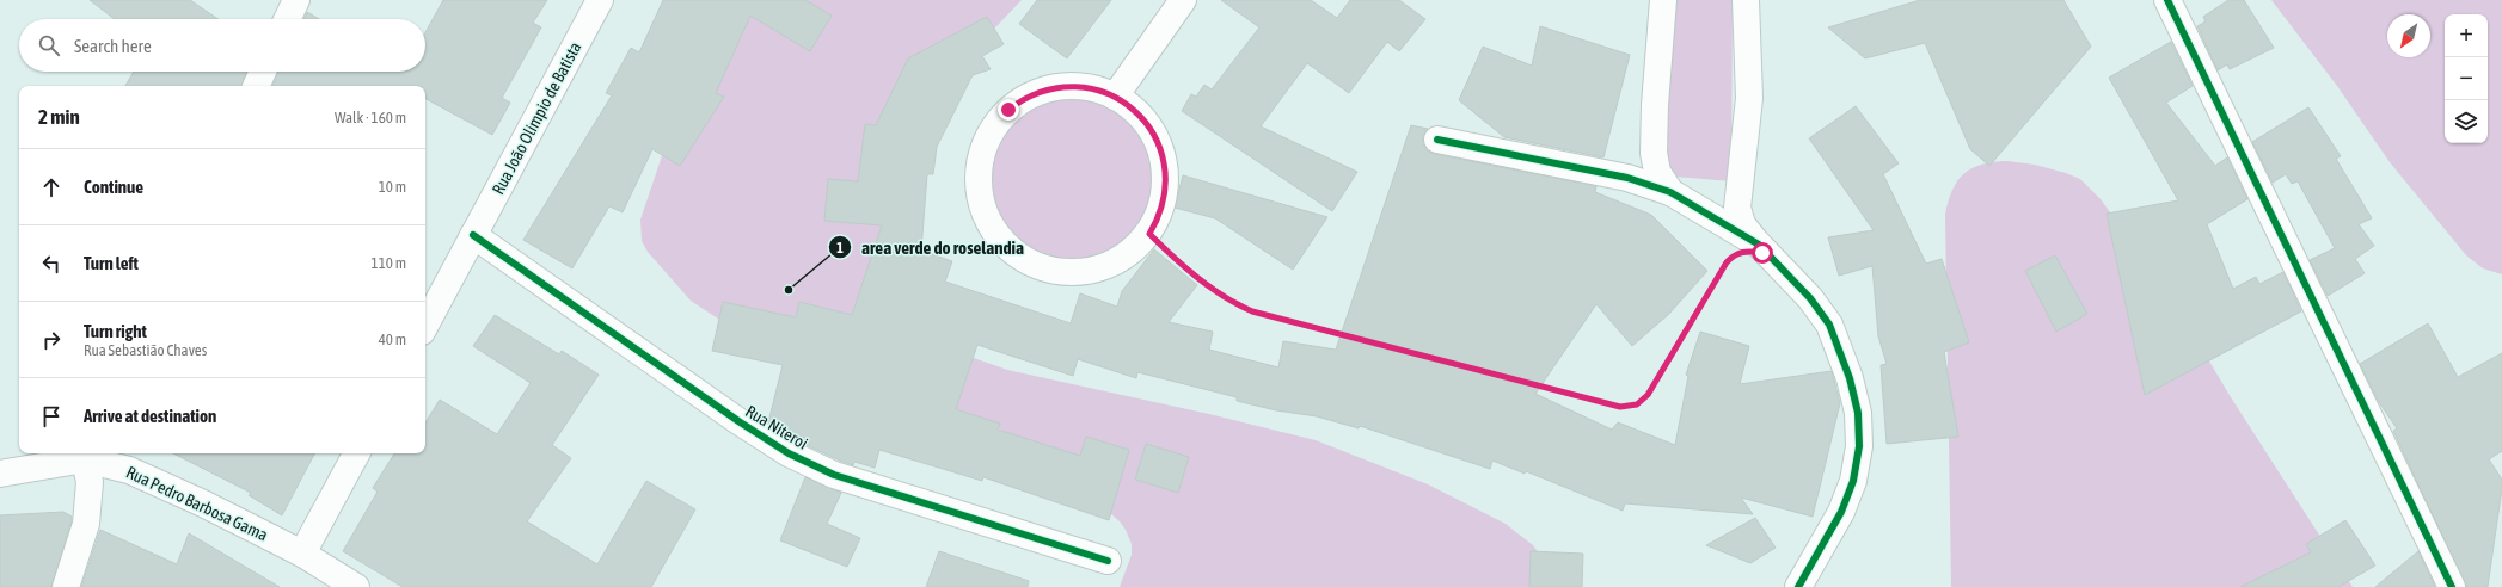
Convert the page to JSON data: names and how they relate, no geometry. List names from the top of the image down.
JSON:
{
  "streets": {
    "street": ["Rua João Olimpio de Batista", "Rua Niteroi", "Rua Pedro Barbosa Gama"]
  },
  "crossings": [
    ["Rua João Olimpio de Batista", "Rua Niteroi"]
  ],
  "places": ["area verde do roselandia"],
  "north": "bottom left",
  "page": {
    "map_buttons": ["+", "−"],
    "search": "Search here",
    "heading": ["2 min", "Walk · 160 m"],
    "list": [
      ["Continue", "10 m"],
      ["Turn left", "110 m"],
      ["Turn right", "Rua Sebastião Chaves", "40 m"],
      "Arrive at destination"
    ]
  }
}
